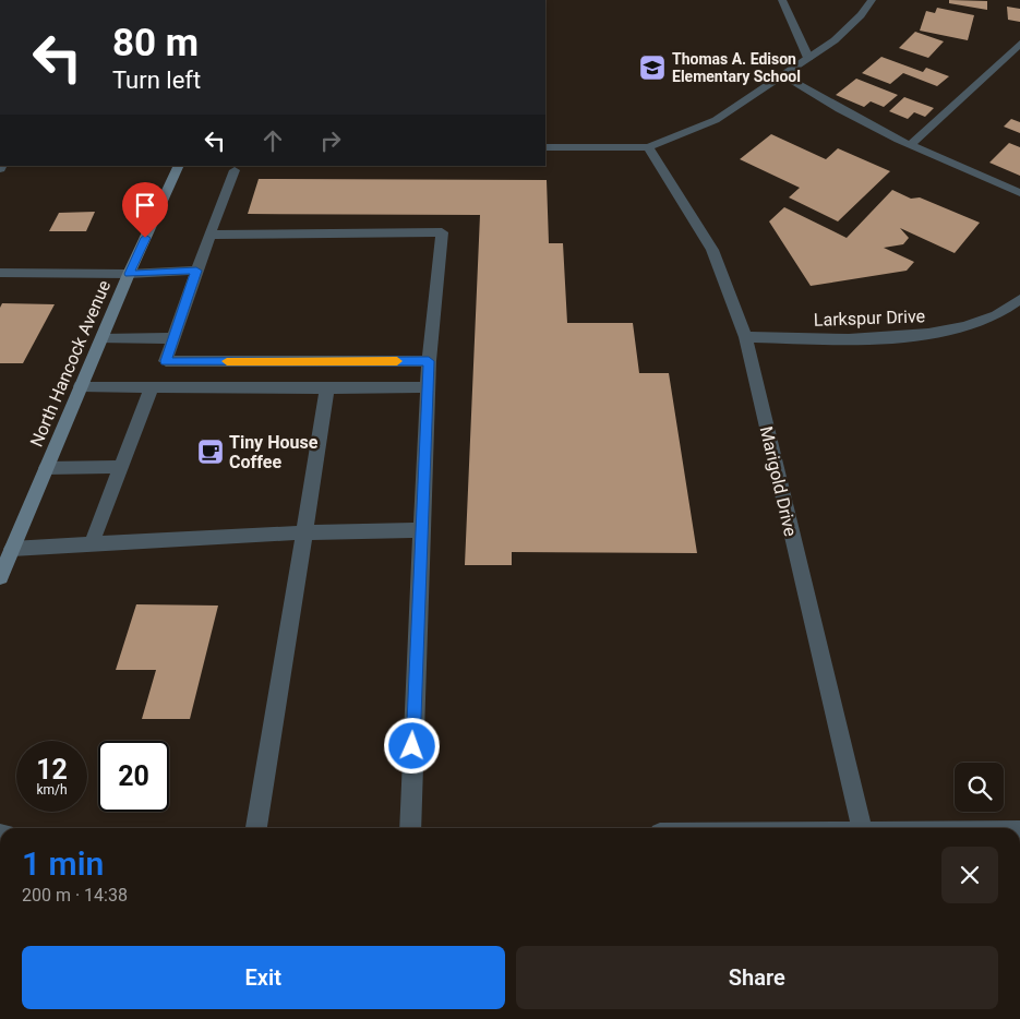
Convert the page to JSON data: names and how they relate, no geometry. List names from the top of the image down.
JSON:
{
  "streets": {
    "street": ["Larkspur Drive", "North Hancock Avenue", "Marigold Drive"]
  },
  "crossings": [
    ["Larkspur Drive", "Marigold Drive"]
  ],
  "places": {
    "school or university": ["Thomas A. Edison Elementary School"],
    "cafe": ["Tiny House Coffee"]
  },
  "page": {
    "turn": ["80 m", "Turn left"],
    "speed": "12 km/h",
    "limit": "20",
    "heading": ["1 min", "200 m · 14:38"],
    "buttons": ["Exit", "Share"]
  }
}
